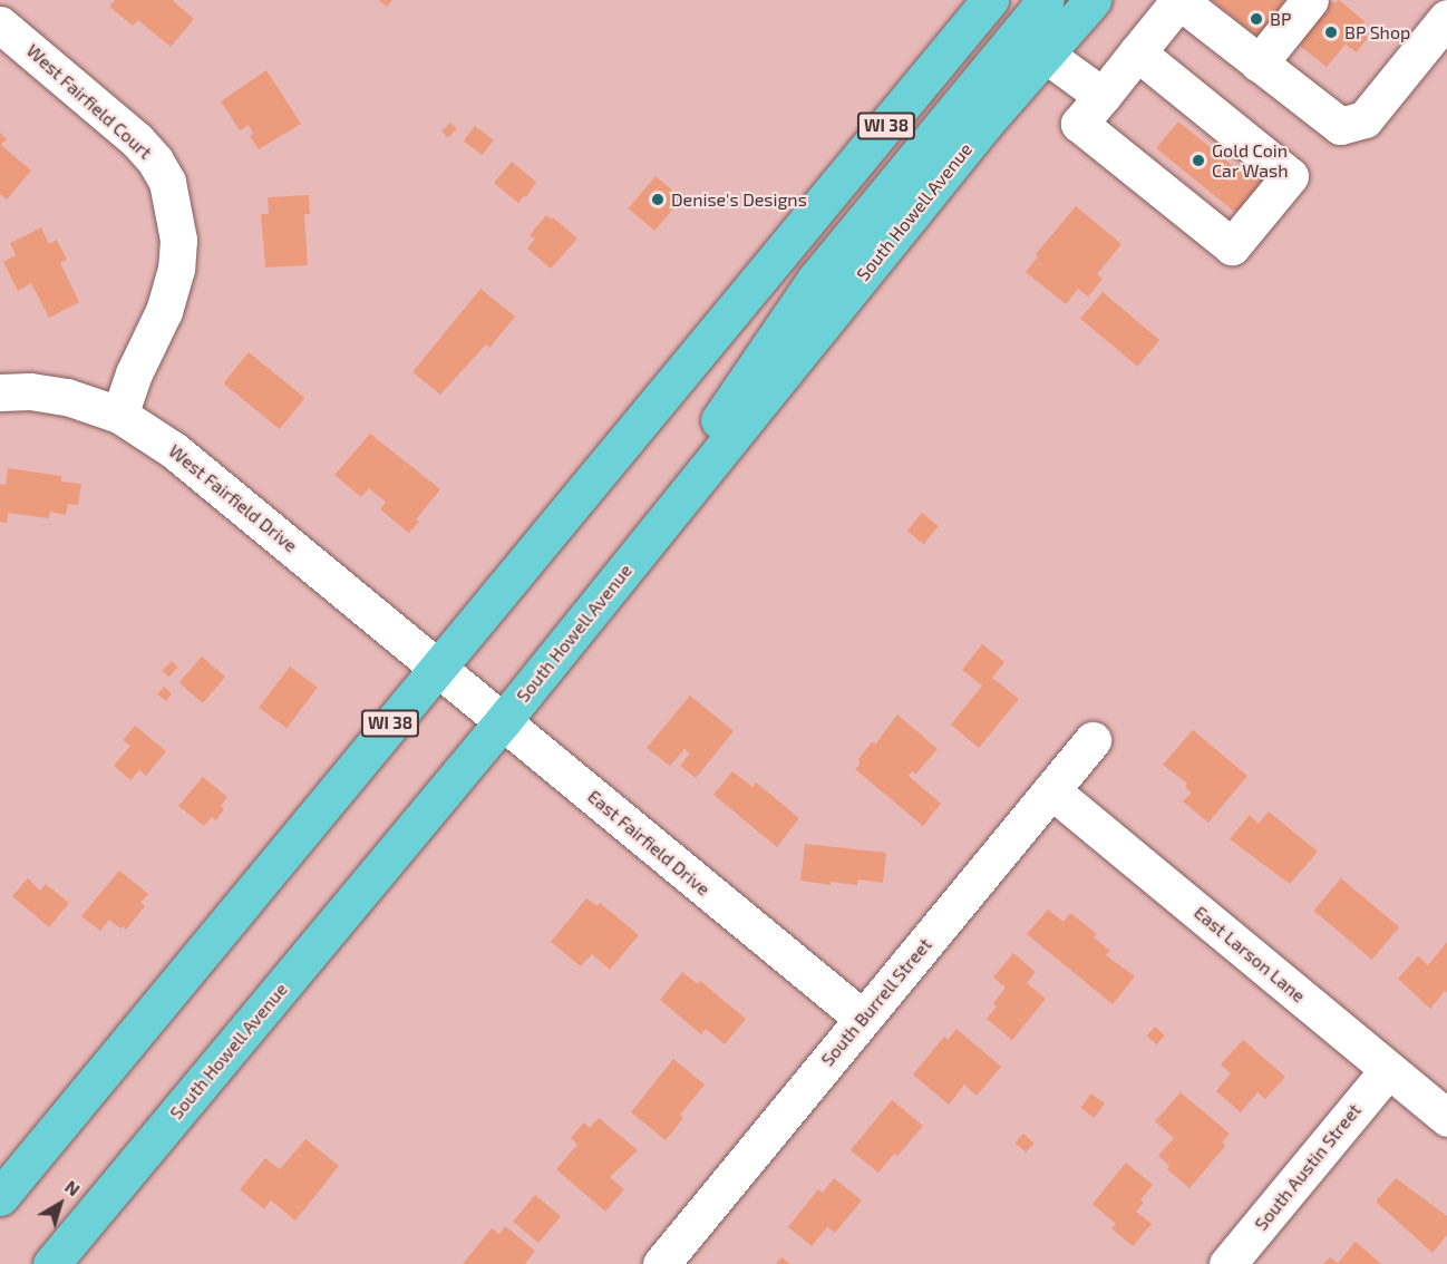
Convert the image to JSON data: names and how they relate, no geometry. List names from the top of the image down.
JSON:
{
  "streets": {
    "main road": ["WI 38", "South Howell Avenue"],
    "street": [
      "West Fairfield Court",
      "West Fairfield Drive",
      "East Fairfield Drive",
      "East Larson Lane",
      "South Burrell Street",
      "South Austin Street"
    ]
  },
  "crossings": [
    ["West Fairfield Court", "West Fairfield Drive"],
    ["WI 38", "West Fairfield Drive"],
    ["WI 38", "East Fairfield Drive"],
    ["South Howell Avenue", "East Fairfield Drive"],
    ["West Fairfield Drive", "East Fairfield Drive"],
    ["East Fairfield Drive", "South Burrell Street"],
    ["East Larson Lane", "South Burrell Street"],
    ["East Larson Lane", "South Austin Street"]
  ],
  "places": [
    "BP",
    "BP Shop",
    "Gold Coin Car Wash",
    "Denise's Designs"
  ],
  "north": "top right"
}
